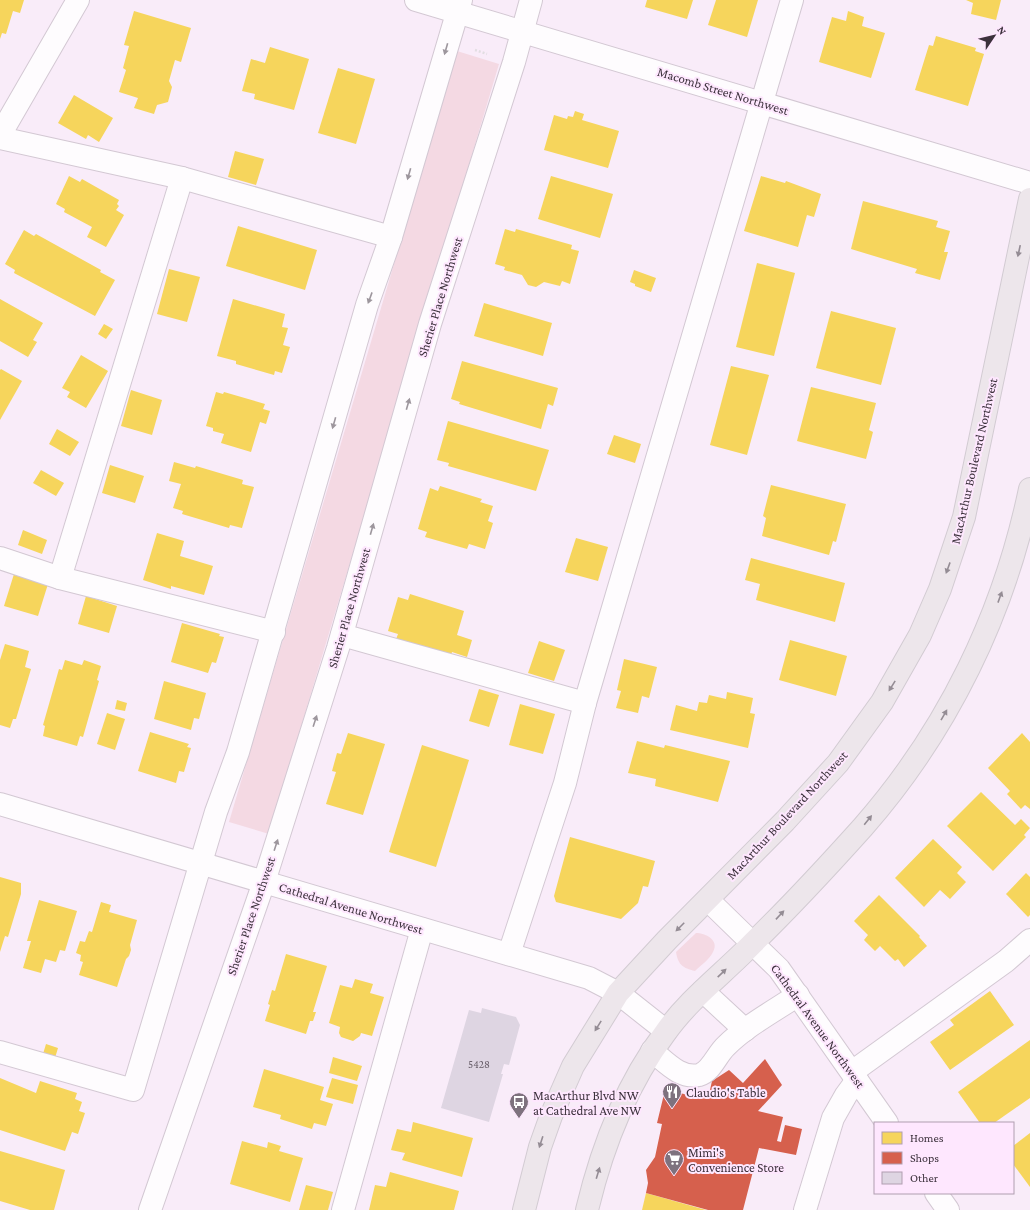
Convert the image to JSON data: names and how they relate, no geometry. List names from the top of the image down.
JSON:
{
  "streets": {
    "main road": ["MacArthur Boulevard Northwest"],
    "street": ["Macomb Street Northwest", "Sherier Place Northwest", "Cathedral Avenue Northwest"]
  },
  "crossings": [
    ["Macomb Street Northwest", "Sherier Place Northwest"],
    ["Sherier Place Northwest", "Cathedral Avenue Northwest"],
    ["MacArthur Boulevard Northwest", "Cathedral Avenue Northwest"]
  ],
  "places": {
    "restaurant": ["Claudio's Table"],
    "bus stop": ["MacArthur Blvd NW at Cathedral Ave NW"],
    "supermarket": ["Mimi's Convenience Store"]
  },
  "house_numbers": ["5428"],
  "legend": ["Homes", "Shops", "Other"],
  "north": "top right"
}
